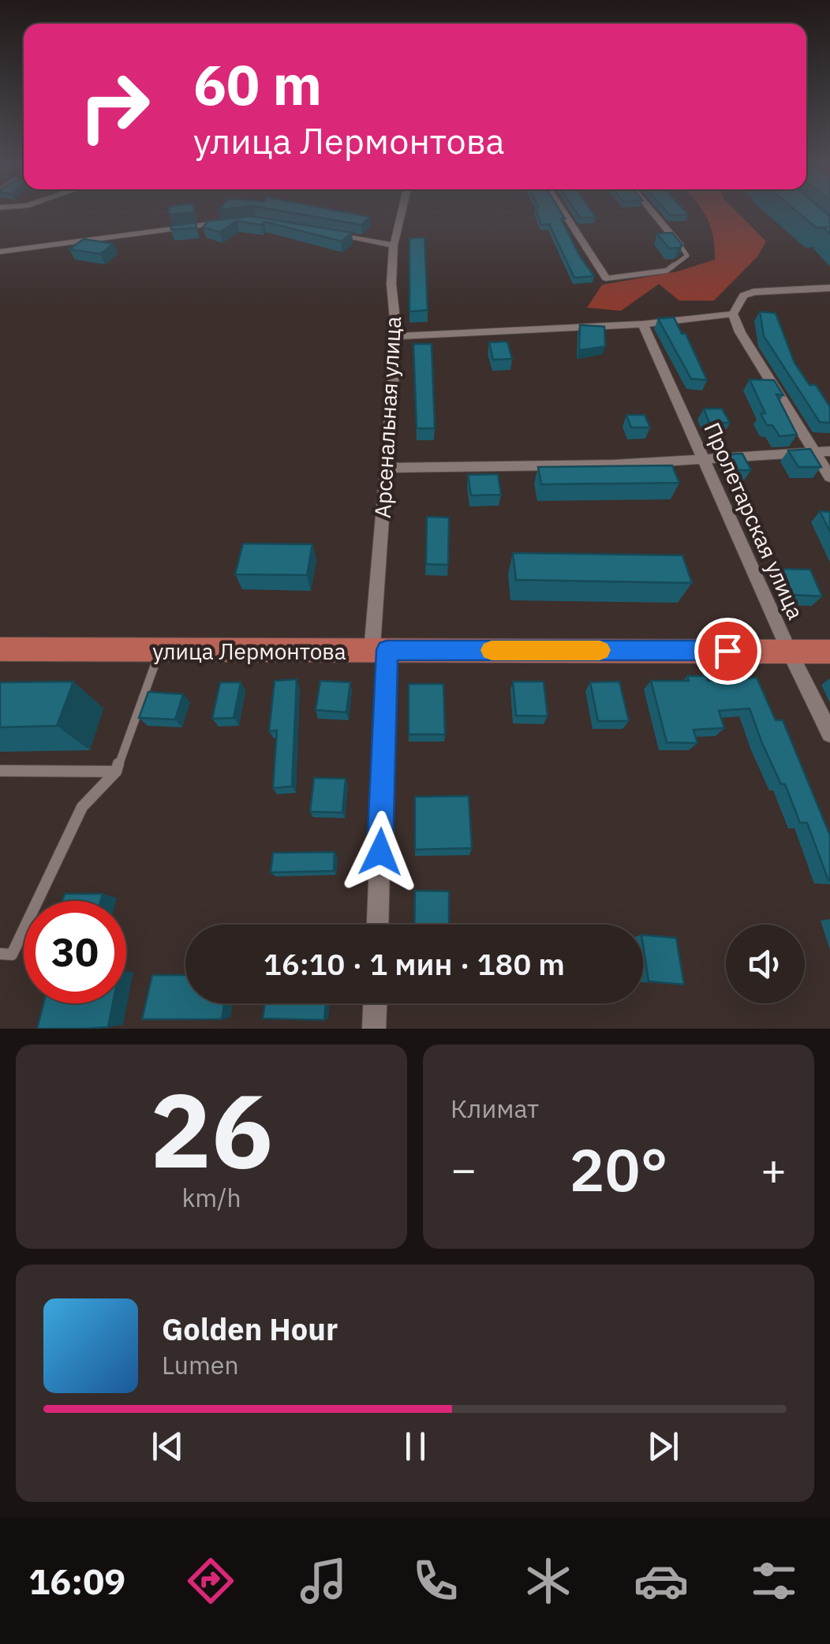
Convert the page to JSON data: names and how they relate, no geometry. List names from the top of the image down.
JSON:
{
  "streets": {
    "main road": ["улица Лермонтова"],
    "street": ["Арсенальная улица", "Пролетарская улица"]
  },
  "crossings": [
    ["Арсенальная улица", "улица Лермонтова"],
    ["Пролетарская улица", "улица Лермонтова"]
  ],
  "page": {
    "turn": ["60 m", "улица Лермонтова"],
    "limit": "30",
    "trip": "16:10 · 1 мин · 180 m",
    "tile": [
      ["26", "km/h"],
      "Климат"
    ],
    "heat": ["−", "20°", "+"],
    "song": ["Golden Hour", "Lumen"],
    "tabs": "16:09"
  }
}
